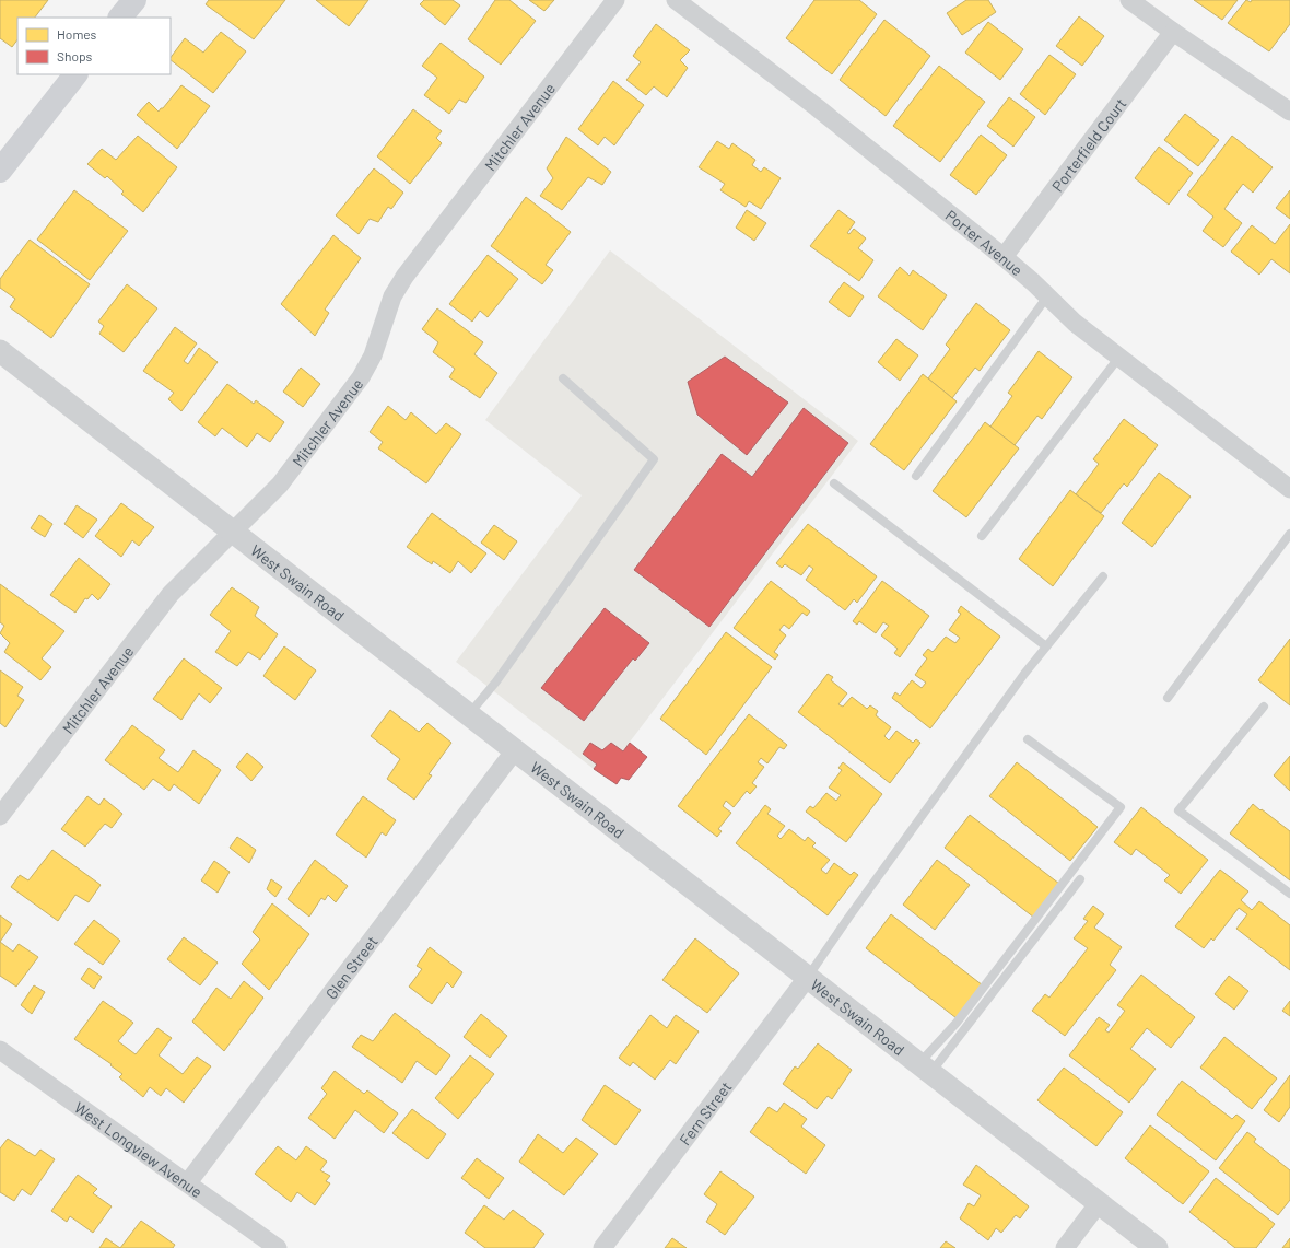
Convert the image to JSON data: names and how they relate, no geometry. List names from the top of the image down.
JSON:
{
  "streets": {
    "street": [
      "Mitchler Avenue",
      "Porterfield Court",
      "Porter Avenue",
      "West Swain Road",
      "Glen Street",
      "Fern Street",
      "West Longview Avenue"
    ]
  },
  "crossings": [
    ["Mitchler Avenue", "West Swain Road"],
    ["Porterfield Court", "Porter Avenue"],
    ["West Swain Road", "Glen Street"],
    ["West Swain Road", "Fern Street"],
    ["Glen Street", "West Longview Avenue"]
  ],
  "legend": ["Homes", "Shops"]
}
